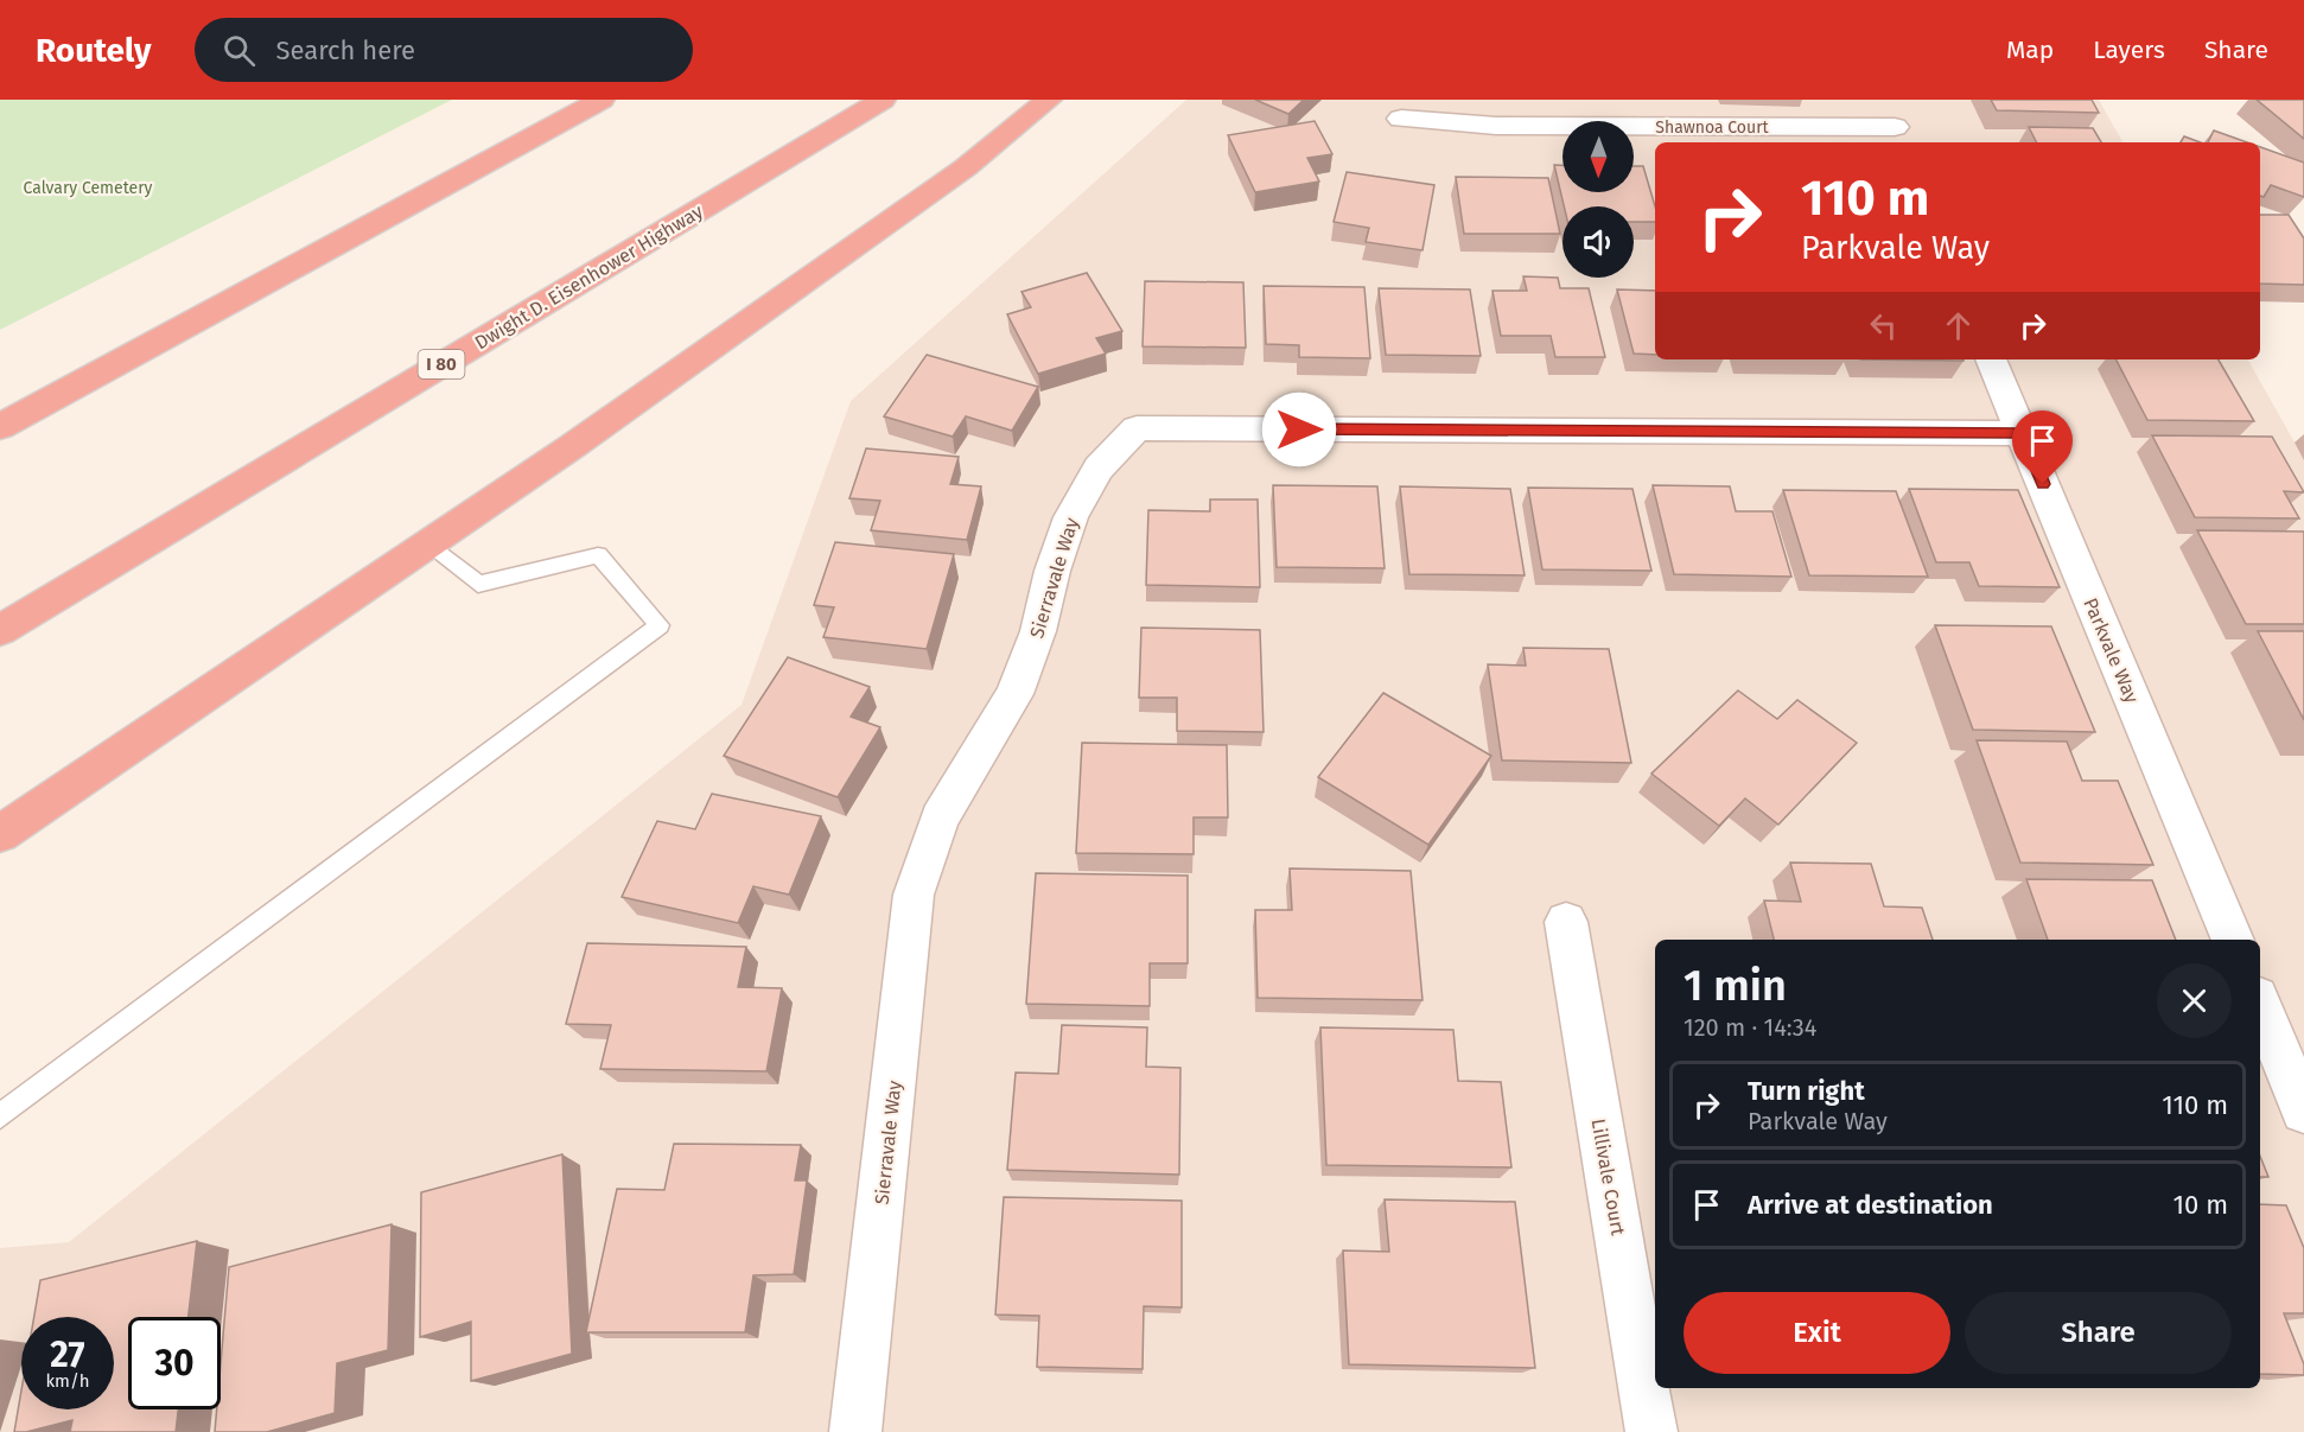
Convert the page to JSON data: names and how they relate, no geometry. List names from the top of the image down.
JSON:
{
  "streets": {
    "highway": ["Dwight D. Eisenhower Highway", "I 80"],
    "street": [
      "Shawnoa Court",
      "Sierravale Way",
      "Parkvale Way",
      "Lillivale Court"
    ]
  },
  "crossings": [
    ["Sierravale Way", "Parkvale Way"]
  ],
  "parks": ["Calvary Cemetery"],
  "north": "bottom",
  "page": {
    "header": "Routely",
    "search": "Search here",
    "nav": ["Map", "Layers", "Share"],
    "turn": ["110 m", "Parkvale Way"],
    "heading": ["1 min", "120 m · 14:34"],
    "list": [
      {
        "name": "Turn right",
        "note": "Parkvale Way",
        "value": "110 m"
      },
      {
        "name": "Arrive at destination",
        "value": "10 m"
      }
    ],
    "buttons": ["Exit", "Share"],
    "speed": "27 km/h",
    "limit": "30"
  }
}
